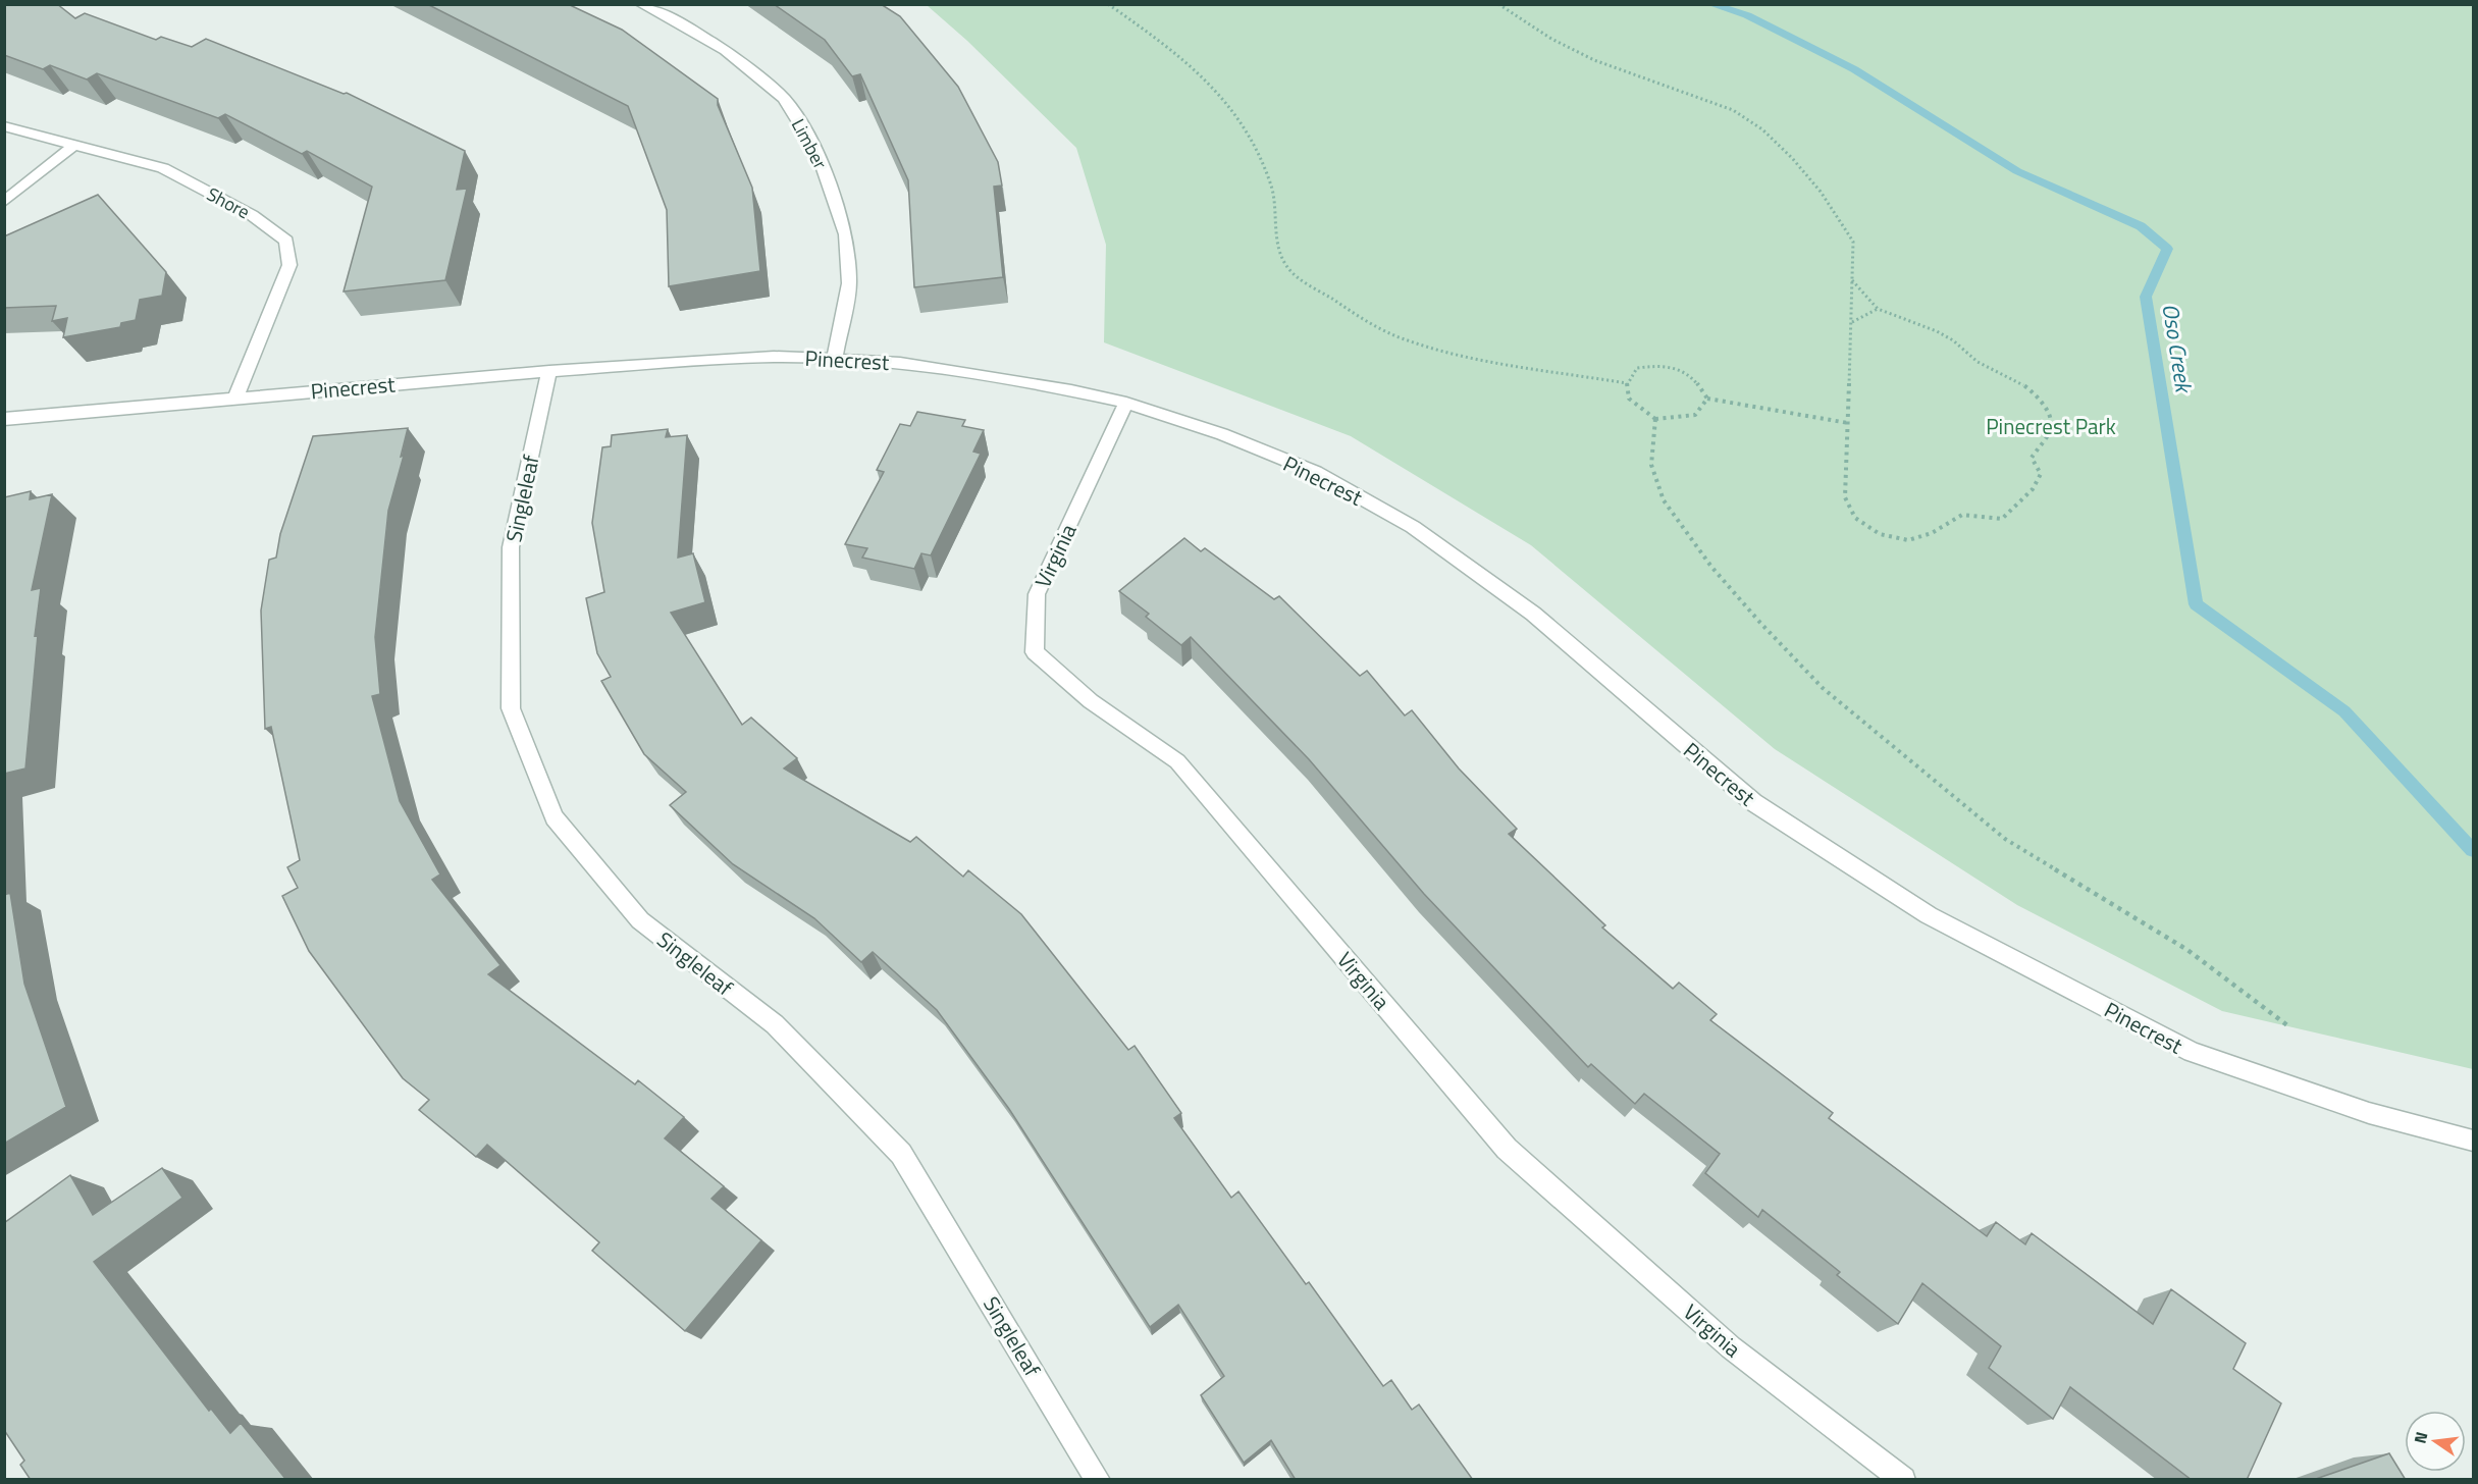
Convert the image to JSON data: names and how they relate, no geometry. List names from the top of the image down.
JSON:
{
  "streets": {
    "street": [
      "Limber",
      "Shore",
      "Pinecrest",
      "Singleleaf",
      "Virginia"
    ]
  },
  "crossings": [
    ["Limber", "Pinecrest"],
    ["Shore", "Pinecrest"],
    ["Pinecrest", "Singleleaf"],
    ["Pinecrest", "Virginia"]
  ],
  "water": ["Oso Creek"],
  "parks": ["Pinecrest Park"],
  "north": "left"
}
